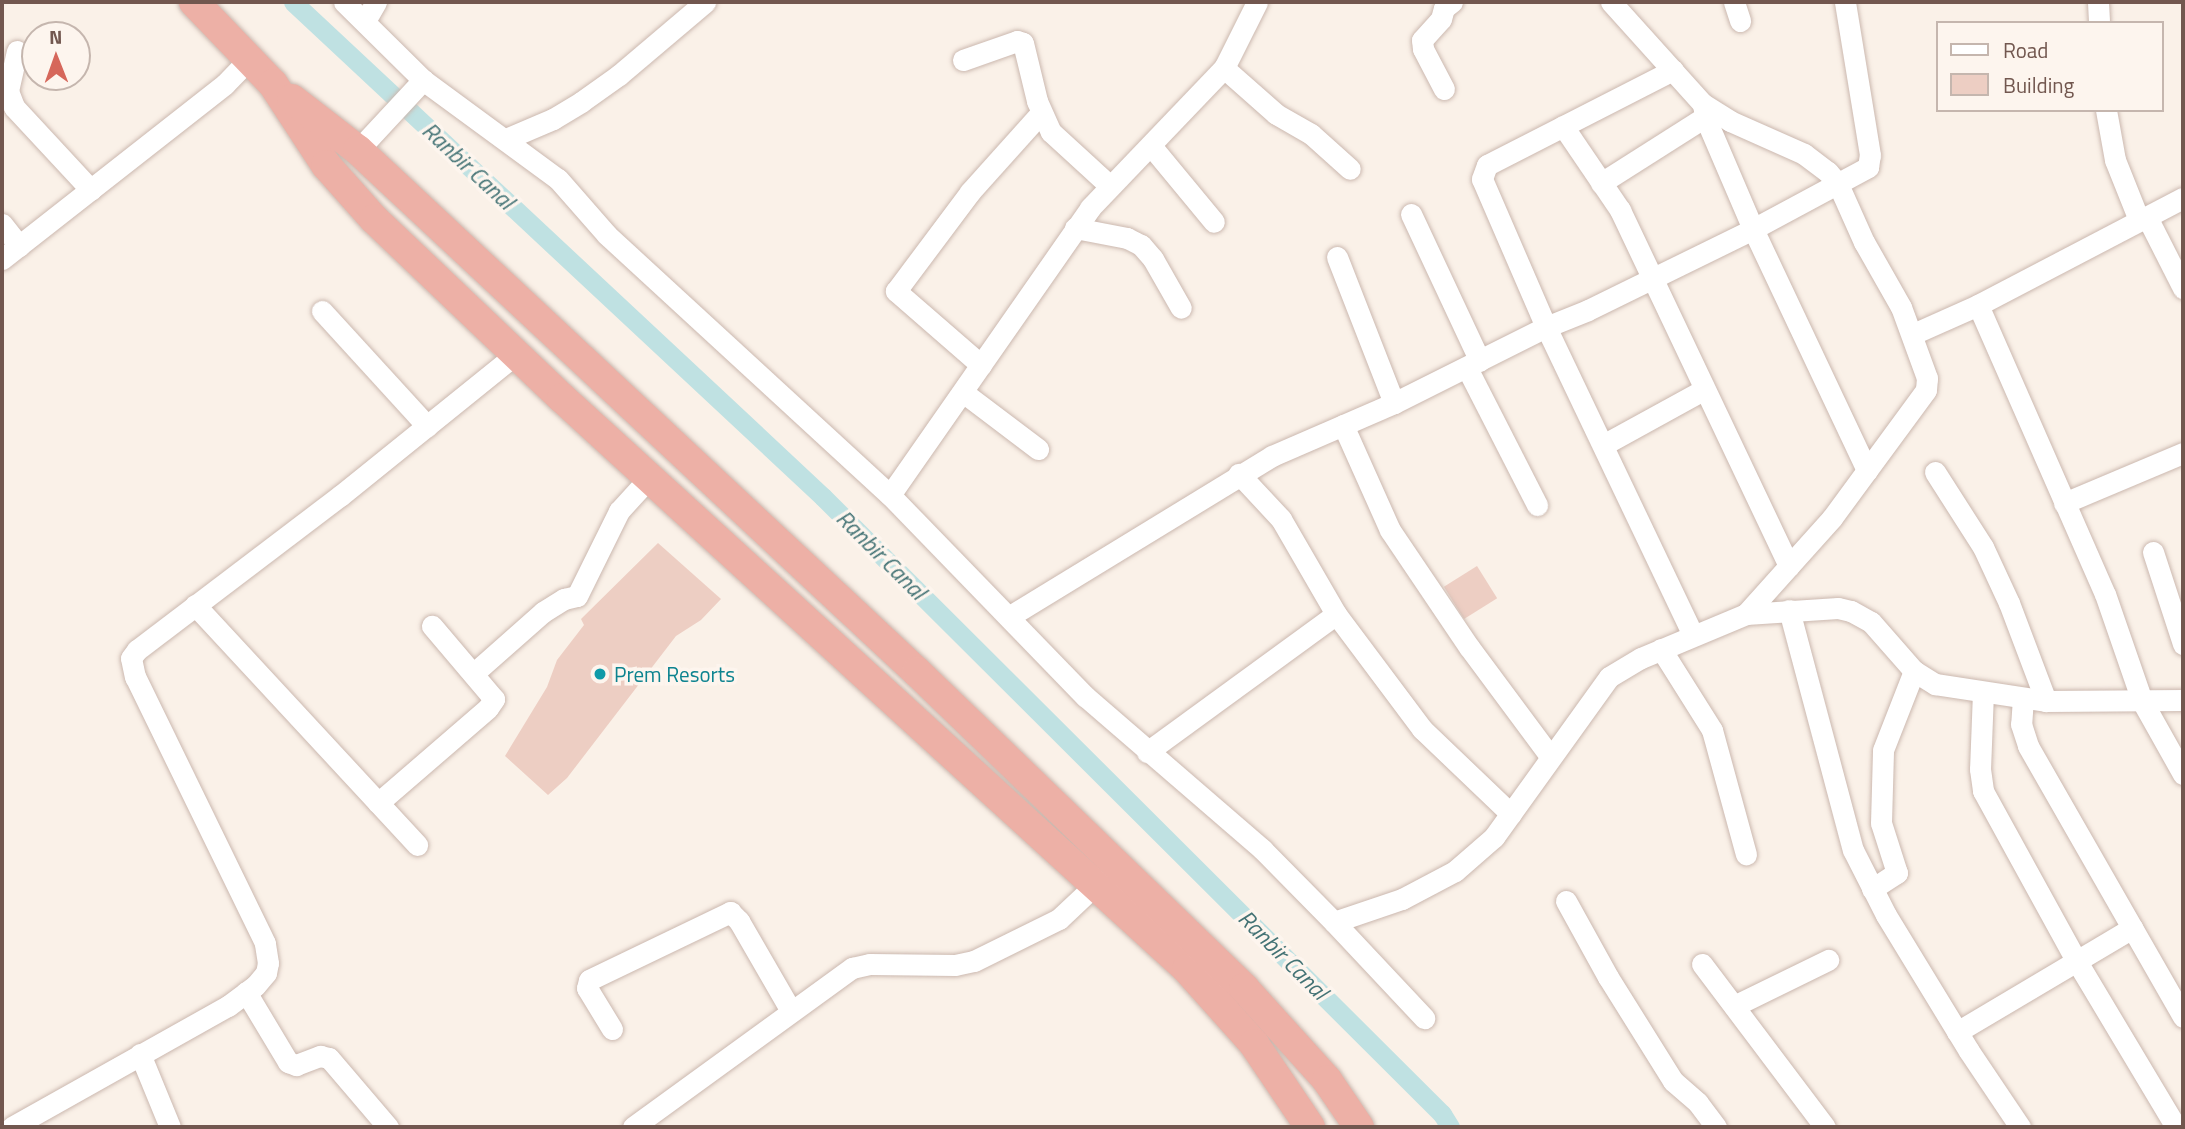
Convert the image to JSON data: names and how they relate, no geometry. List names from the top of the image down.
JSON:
{
  "water": ["Ranbir Canal"],
  "places": ["Prem Resorts"],
  "legend": ["Road", "Building"],
  "north": "top"
}
